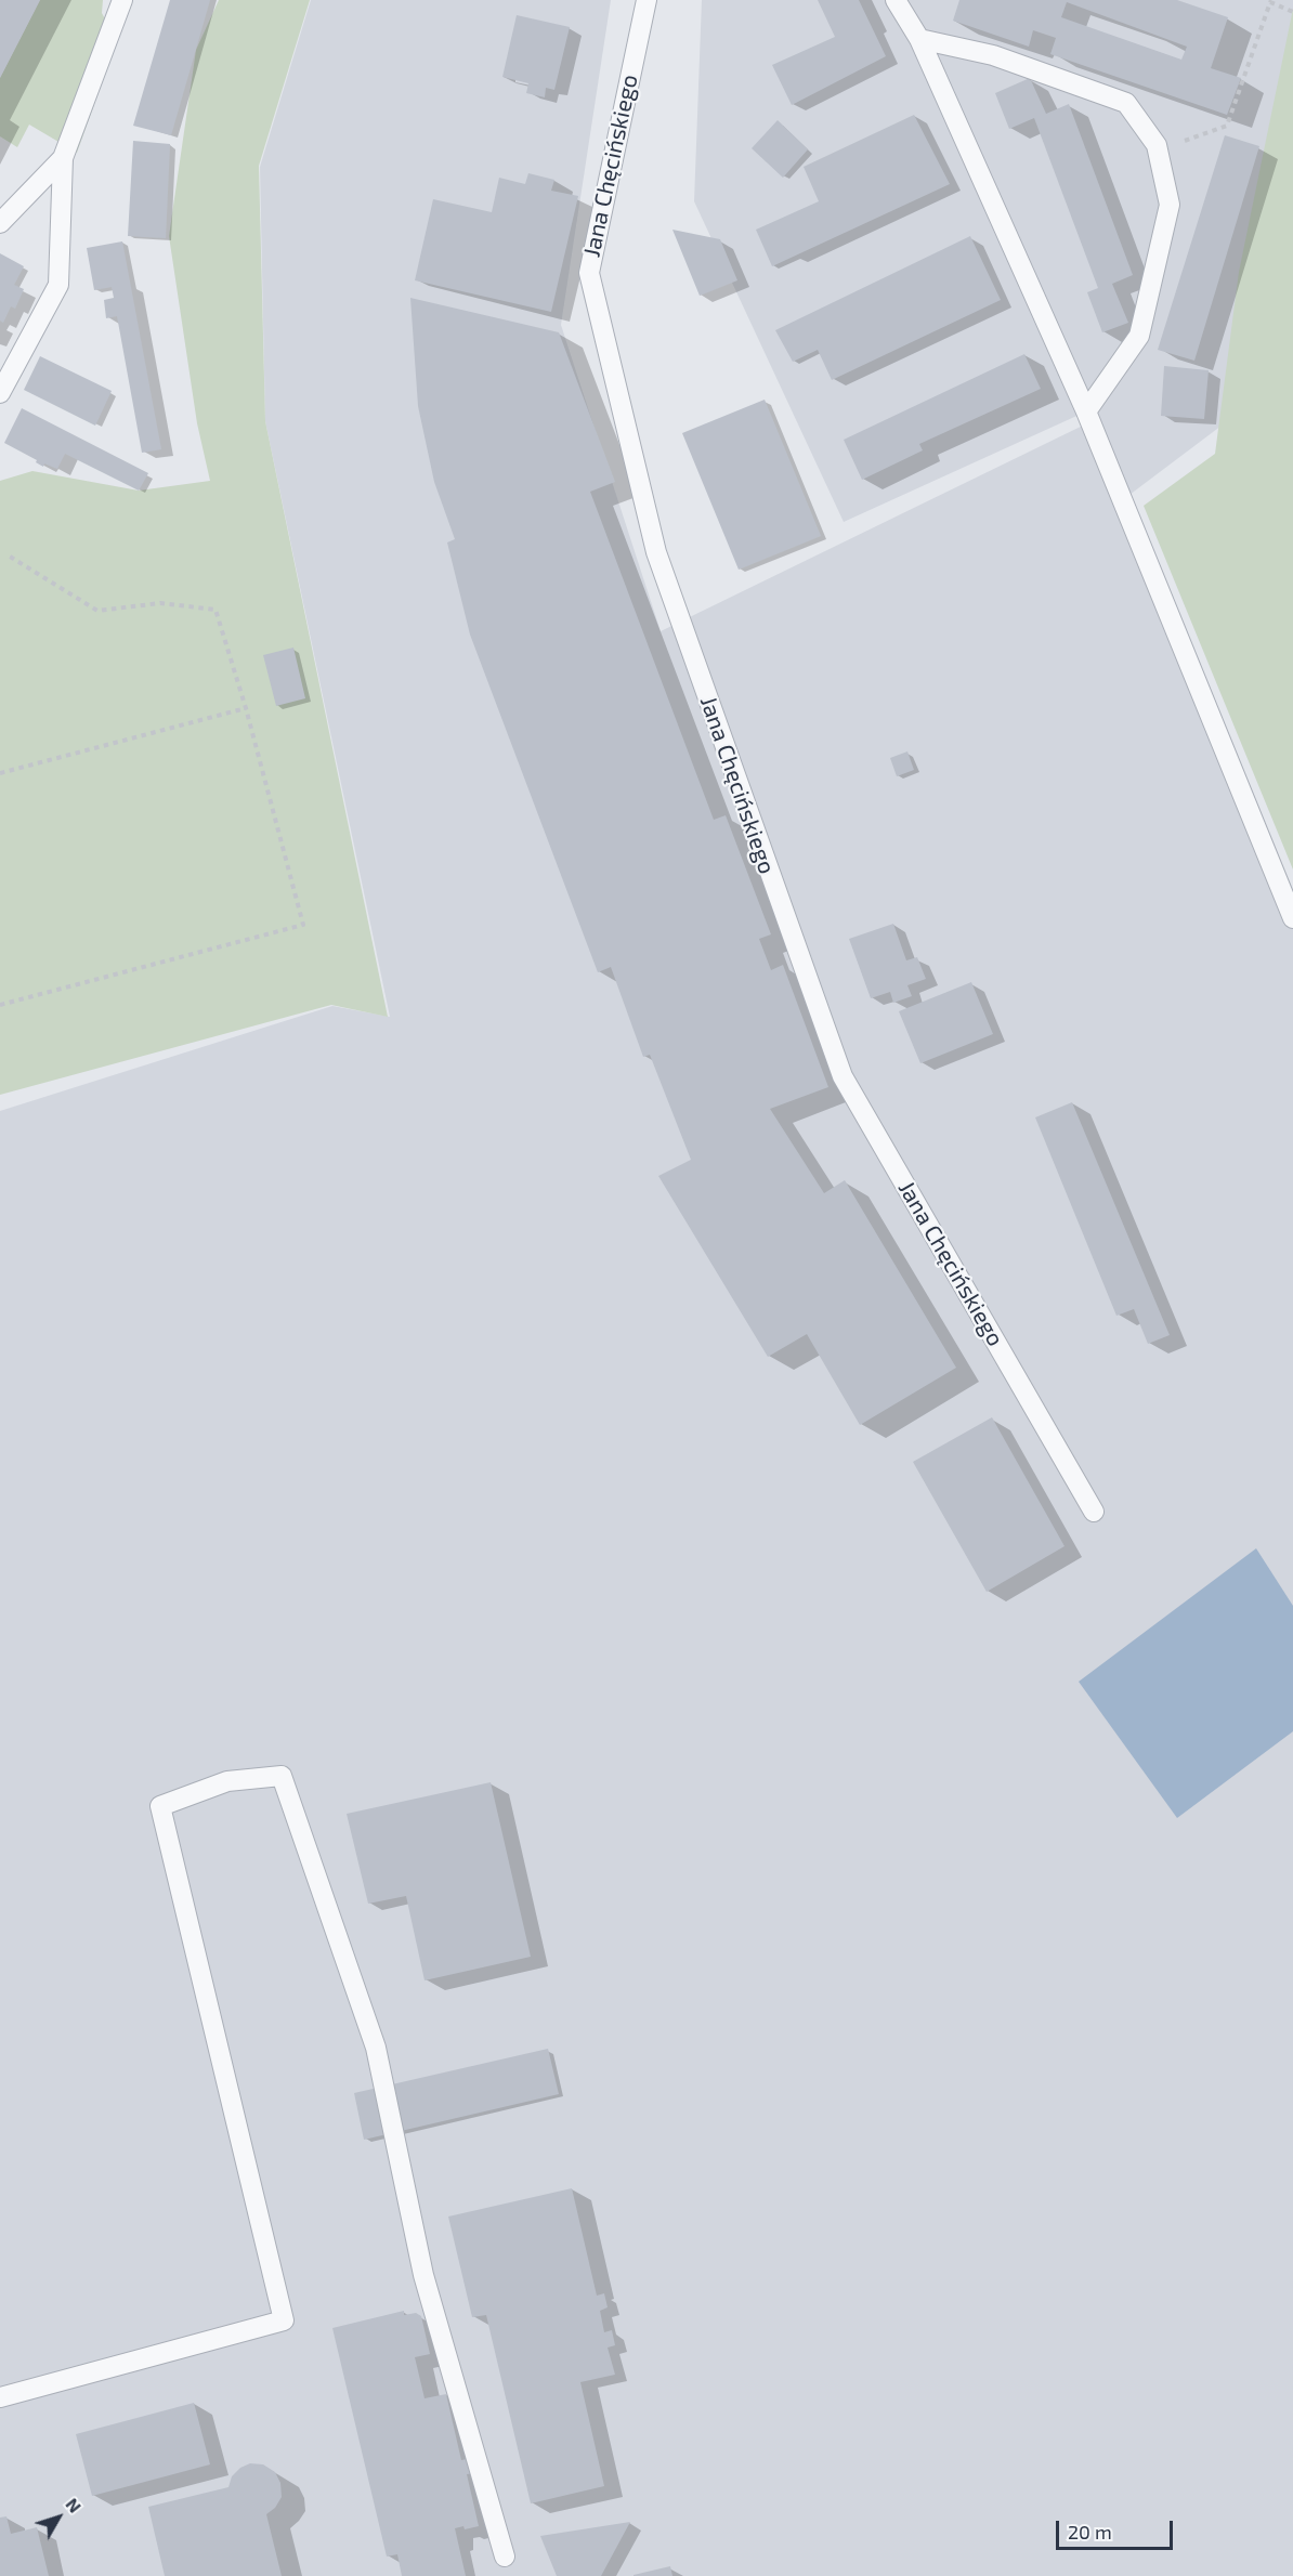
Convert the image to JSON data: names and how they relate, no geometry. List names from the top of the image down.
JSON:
{
  "streets": {
    "lane": ["Jana Chęcińskiego"]
  },
  "scale_bar": "20 m",
  "north": "top right"
}
